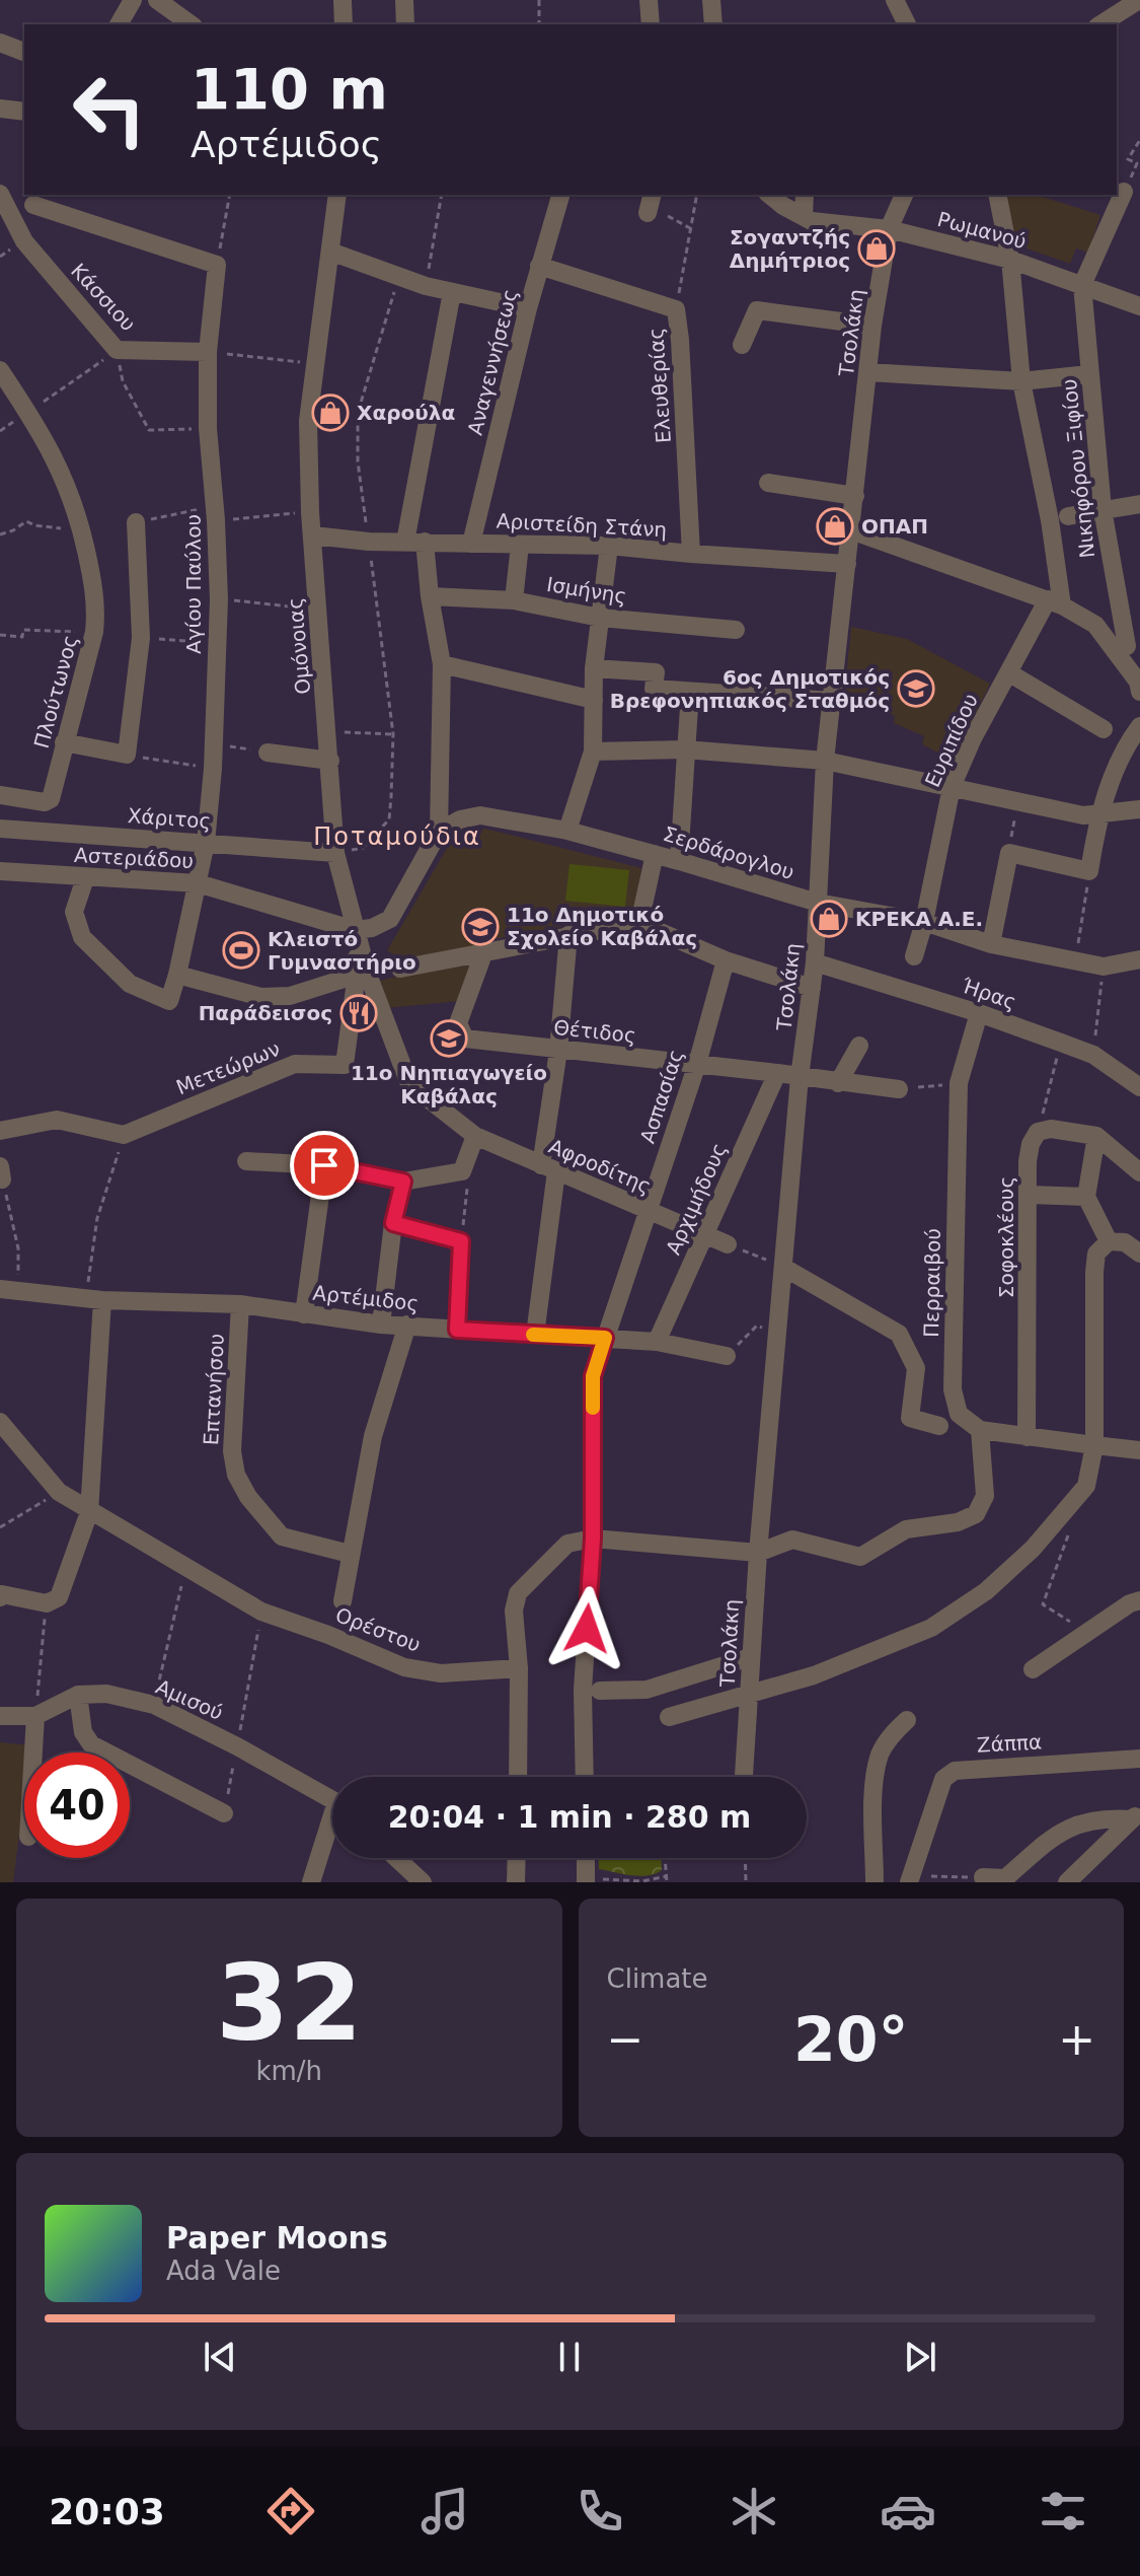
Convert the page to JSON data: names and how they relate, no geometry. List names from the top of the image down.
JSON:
{
  "streets": {
    "street": [
      "Ρωμανού",
      "Κάσσιου",
      "Τσολάκη",
      "Αναγεννήσεως",
      "Ελευθερίας",
      "Νικηφόρου Ξιφίου",
      "Αριστείδη Στάνη",
      "Αγίου Παύλου",
      "Ισμήνης",
      "Ομόνοιας",
      "Πλούτωνος",
      "Ευριπίδου",
      "Χάριτος",
      "Σερδάρογλου",
      "Αστεριάδου",
      "Ήρας",
      "Θέτιδος",
      "Μετεώρων",
      "Ασπασίας",
      "Αφροδίτης",
      "Αρχιμήδους",
      "Σοφοκλέους",
      "Περραιβού",
      "Αρτέμιδος",
      "Επτανήσου",
      "Ορέστου",
      "Αμισού",
      "Ζάππα"
    ]
  },
  "crossings": [
    ["Ρωμανού", "Τσολάκη"],
    ["Ρωμανού", "Νικηφόρου Ξιφίου"],
    ["Κάσσιου", "Αγίου Παύλου"],
    ["Τσολάκη", "Αριστείδη Στάνη"],
    ["Τσολάκη", "Σερδάρογλου"],
    ["Τσολάκη", "Ήρας"],
    ["Τσολάκη", "Θέτιδος"],
    ["Αναγεννήσεως", "Ελευθερίας"],
    ["Αναγεννήσεως", "Αριστείδη Στάνη"],
    ["Ελευθερίας", "Αριστείδη Στάνη"],
    ["Αριστείδη Στάνη", "Ομόνοιας"],
    ["Αγίου Παύλου", "Χάριτος"],
    ["Αγίου Παύλου", "Αστεριάδου"],
    ["Ομόνοιας", "Χάριτος"],
    ["Ομόνοιας", "Αστεριάδου"],
    ["Ομόνοιας", "Μετεώρων"],
    ["Ομόνοιας", "Αφροδίτης"],
    ["Ευριπίδου", "Σερδάρογλου"],
    ["Ήρας", "Περραιβού"],
    ["Θέτιδος", "Ασπασίας"],
    ["Θέτιδος", "Αρχιμήδους"],
    ["Ασπασίας", "Αφροδίτης"],
    ["Ασπασίας", "Αρτέμιδος"],
    ["Αφροδίτης", "Αρχιμήδους"],
    ["Αρχιμήδους", "Αρτέμιδος"],
    ["Αρτέμιδος", "Επτανήσου"]
  ],
  "districts": ["Ποταμούδια"],
  "places": {
    "shop": [
      "Σογαντζής Δημήτριος",
      "Χαρούλα",
      "ΟΠΑΠ",
      "ΚΡΕΚΑ Α.Ε."
    ],
    "school or university": ["6ος Δημοτικός Βρεφονηπιακός Σταθμός", "11ο Δημοτικό Σχολείο Καβάλας", "11ο Νηπιαγωγείο Καβάλας"],
    "sports": ["Κλειστό Γυμναστήριο"],
    "restaurant": ["Παράδεισος"]
  },
  "page": {
    "turn": ["110 m", "Αρτέμιδος"],
    "limit": "40",
    "trip": "20:04 · 1 min · 280 m",
    "tile": [
      ["32", "km/h"],
      "Climate"
    ],
    "heat": ["−", "20°", "+"],
    "song": ["Paper Moons", "Ada Vale"],
    "tabs": "20:03"
  }
}
